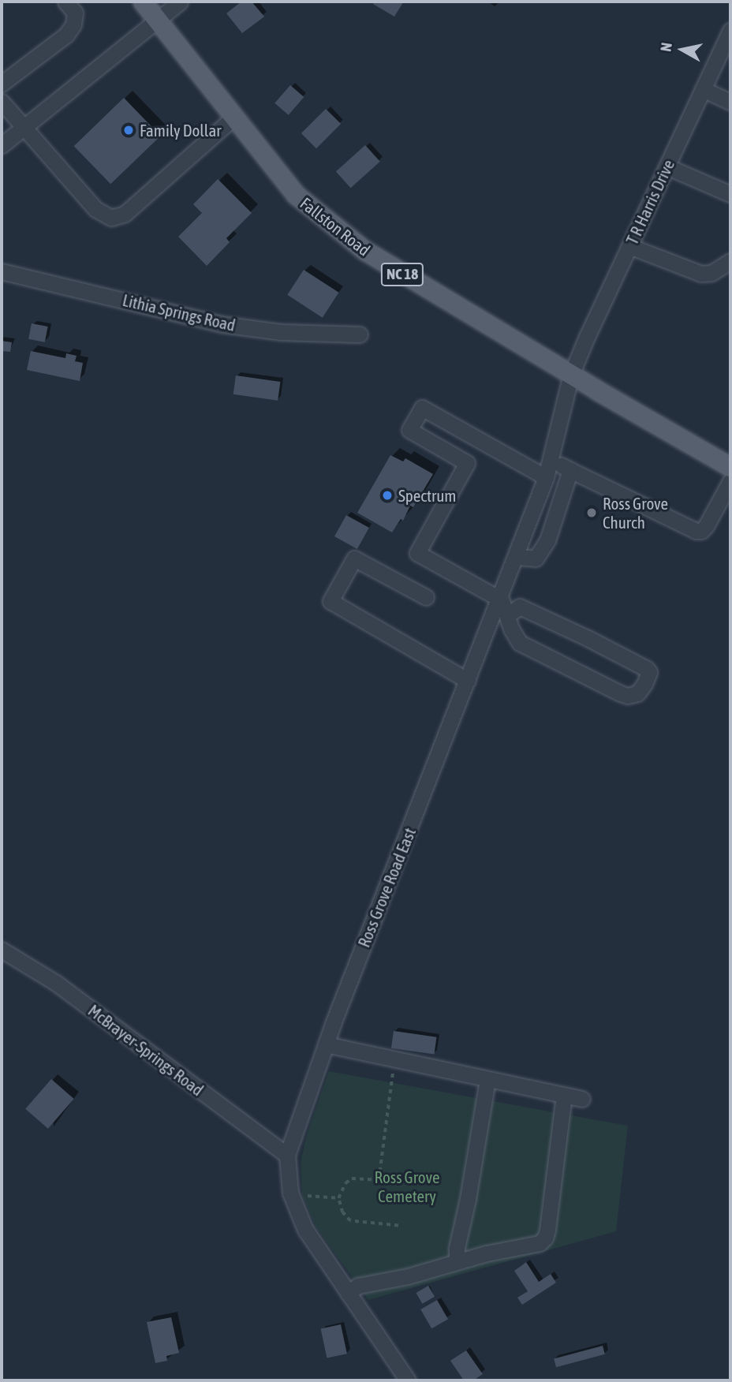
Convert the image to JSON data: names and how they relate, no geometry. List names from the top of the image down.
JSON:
{
  "streets": {
    "main road": ["Fallston Road", "NC 18"],
    "street": [
      "T R Harris Drive",
      "Lithia Springs Road",
      "Ross Grove Road East",
      "McBrayer-Springs Road"
    ]
  },
  "crossings": [
    ["T R Harris Drive", "Fallston Road"],
    ["T R Harris Drive", "Ross Grove Road East"],
    ["Fallston Road", "Ross Grove Road East"],
    ["Ross Grove Road East", "McBrayer-Springs Road"]
  ],
  "parks": ["Ross Grove Cemetery"],
  "places": ["Family Dollar", "Spectrum", "Ross Grove Church"],
  "north": "left"
}
